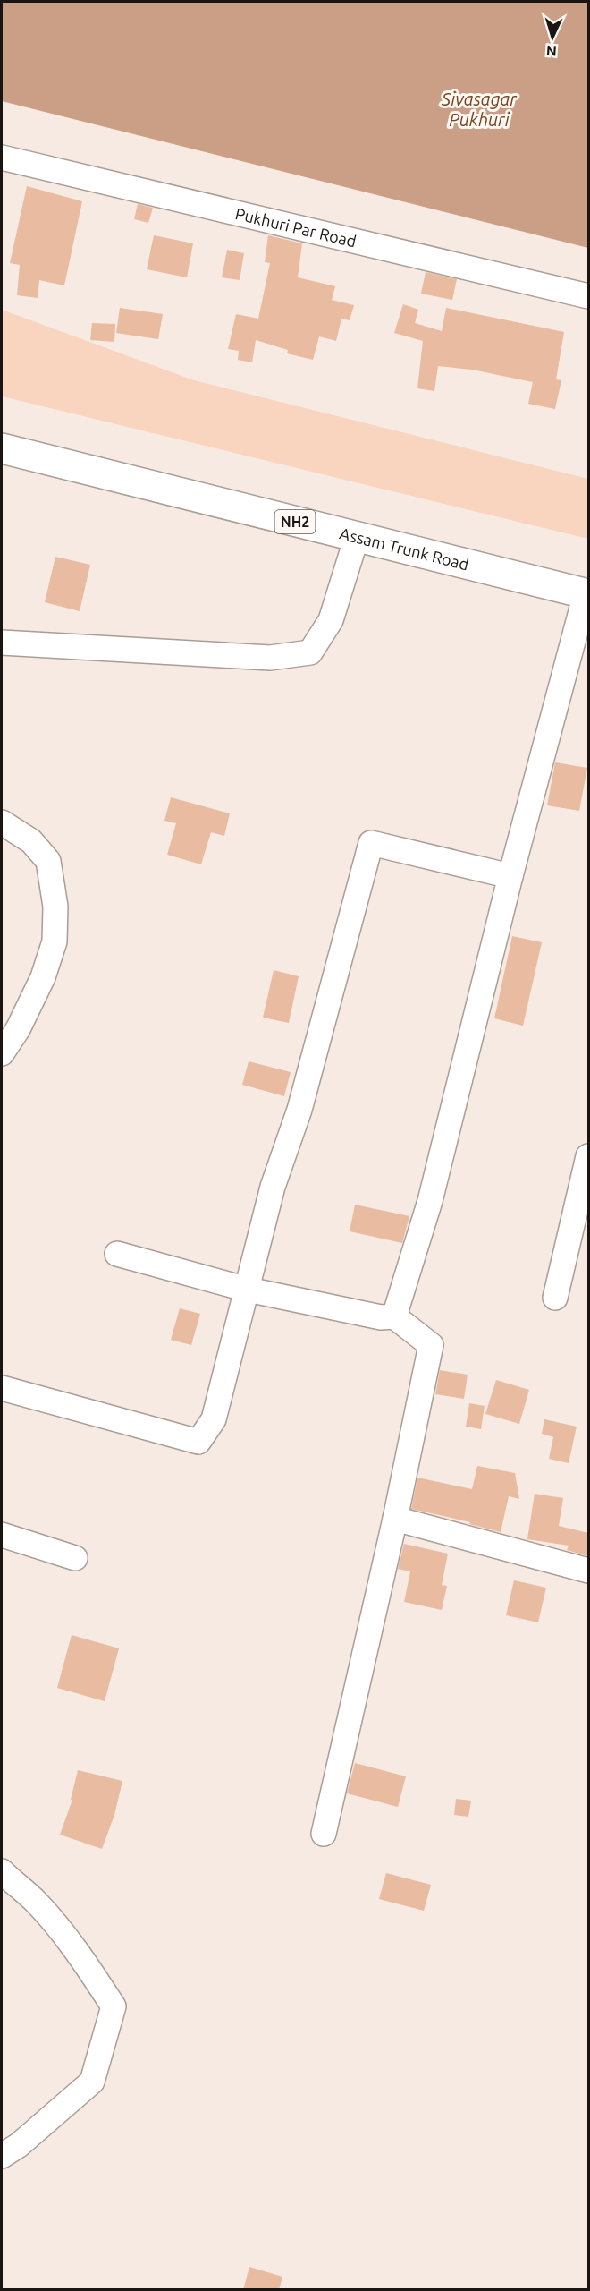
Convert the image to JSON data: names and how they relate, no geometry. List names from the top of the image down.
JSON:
{
  "streets": {
    "highway": ["NH2", "Assam Trunk Road"],
    "street": ["Pukhuri Par Road"]
  },
  "water": ["Sivasagar Pukhuri"],
  "north": "bottom"
}
